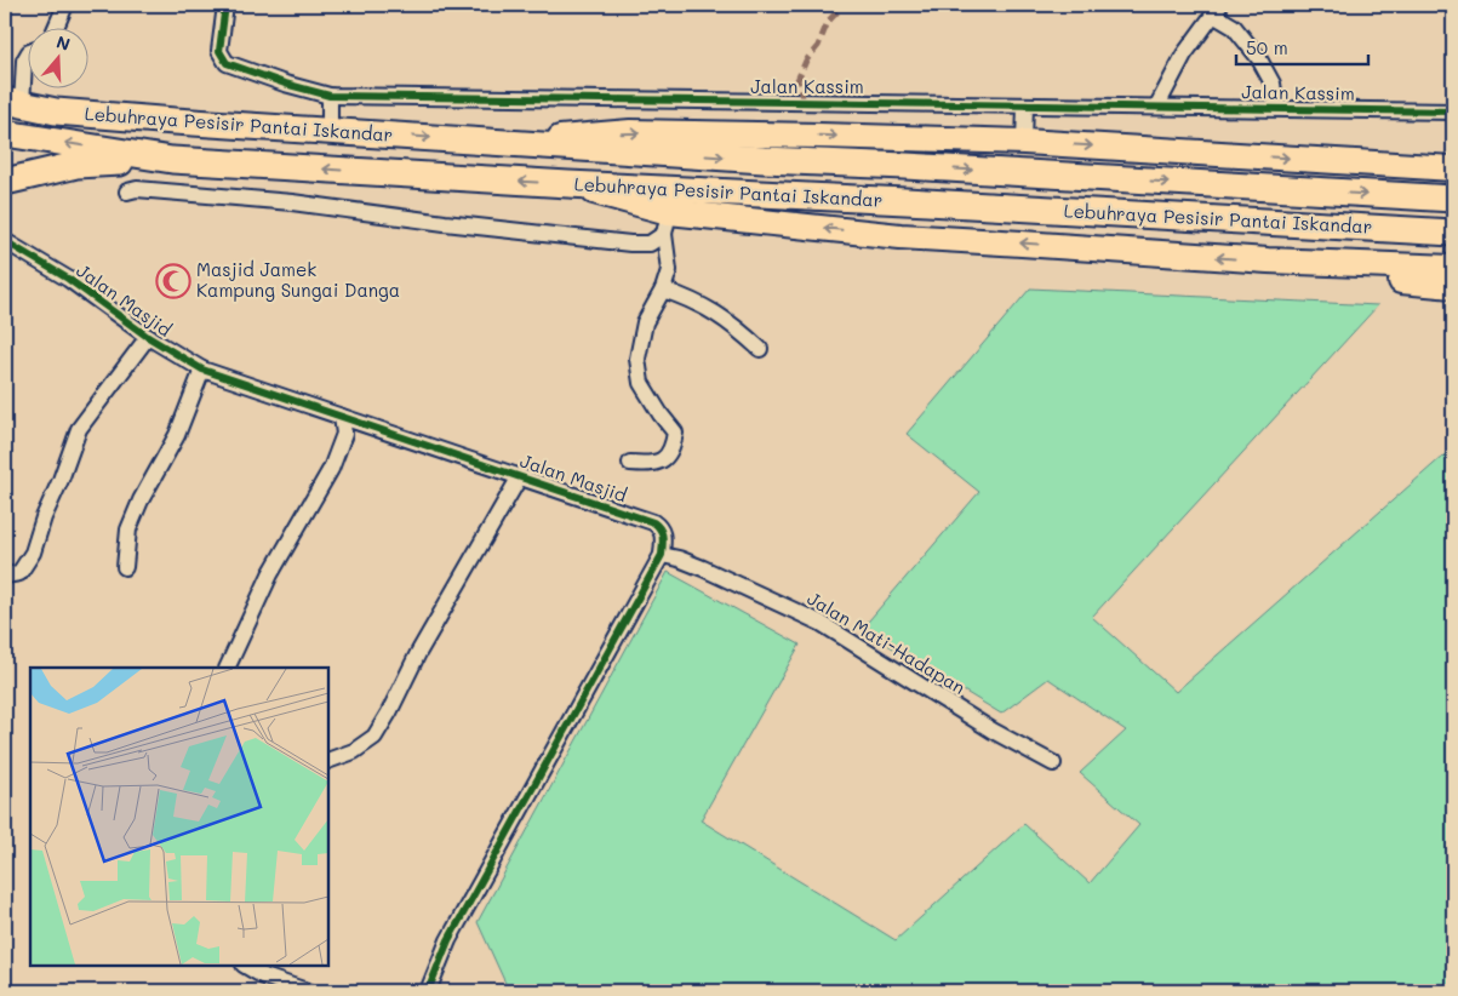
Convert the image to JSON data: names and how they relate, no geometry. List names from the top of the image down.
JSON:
{
  "streets": {
    "highway": ["Lebuhraya Pesisir Pantai Iskandar"],
    "street": ["Jalan Kassim", "Jalan Masjid", "Jalan Mati-Hadapan"]
  },
  "crossings": [
    ["Jalan Masjid", "Jalan Mati-Hadapan"]
  ],
  "places": {
    "mosque": ["Masjid Jamek Kampung Sungai Danga"]
  },
  "scale_bar": "50 m",
  "north": "top"
}
